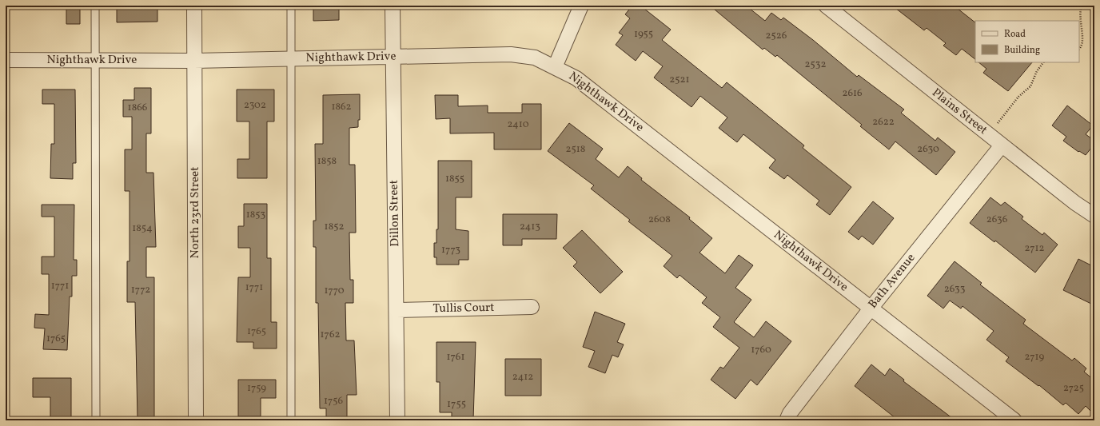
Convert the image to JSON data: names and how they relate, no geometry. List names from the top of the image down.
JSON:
{
  "streets": {
    "street": [
      "Nighthawk Drive",
      "Plains Street",
      "North 23rd Street",
      "Dillon Street",
      "Bath Avenue",
      "Tullis Court"
    ]
  },
  "crossings": [
    ["Nighthawk Drive", "North 23rd Street"],
    ["Nighthawk Drive", "Dillon Street"],
    ["Nighthawk Drive", "Bath Avenue"],
    ["Plains Street", "Bath Avenue"],
    ["Dillon Street", "Tullis Court"]
  ],
  "house_numbers": [
    "1955",
    "2526",
    "2532",
    "2521",
    "2616",
    "2302",
    "1862",
    "1866",
    "2622",
    "2410",
    "2518",
    "2630",
    "1858",
    "1855",
    "1853",
    "2608",
    "2636",
    "1852",
    "2413",
    "1854",
    "2712",
    "1773",
    "1771",
    "1771",
    "2633",
    "1772",
    "1770",
    "1765",
    "1762",
    "1765",
    "1760",
    "1761",
    "2719",
    "2412",
    "1759",
    "2725",
    "1756",
    "1755"
  ],
  "legend": ["Road", "Building"]
}
